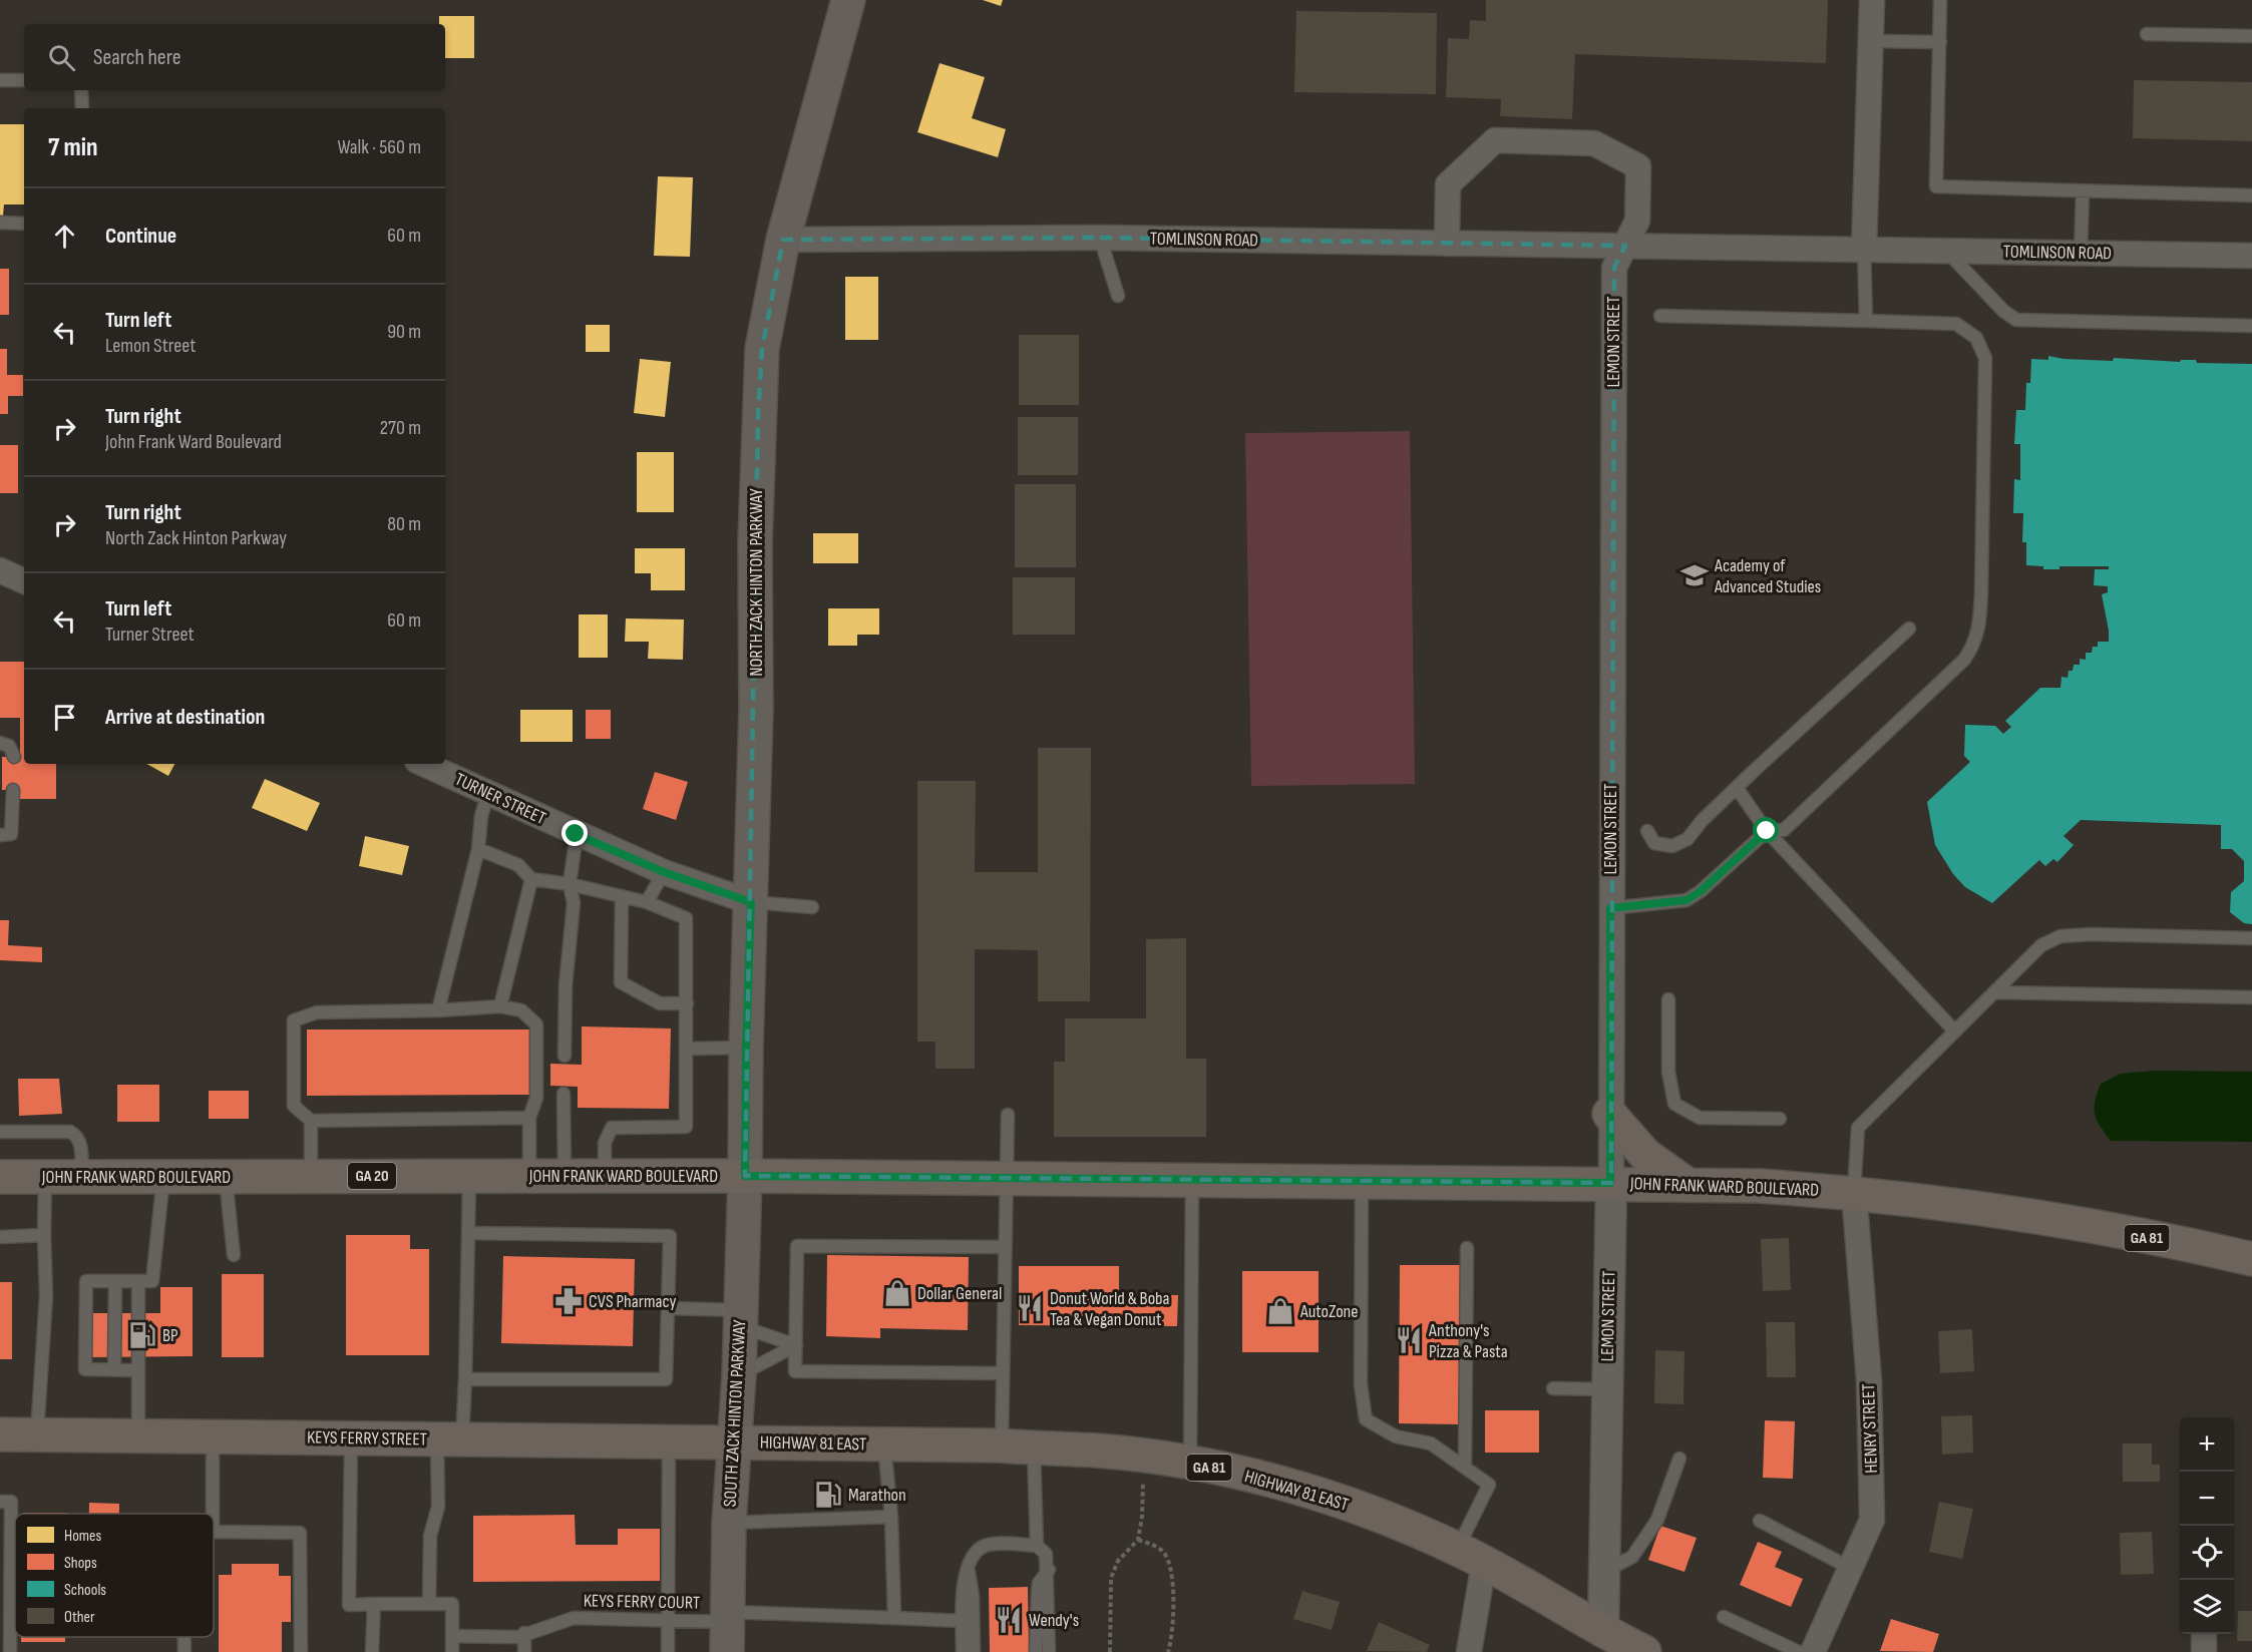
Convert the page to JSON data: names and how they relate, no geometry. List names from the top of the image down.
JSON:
{
  "streets": {
    "main road": [
      "NORTH ZACK HINTON PARKWAY",
      "GA 20",
      "JOHN FRANK WARD BOULEVARD",
      "GA 81",
      "SOUTH ZACK HINTON PARKWAY",
      "KEYS FERRY STREET",
      "HIGHWAY 81 EAST"
    ],
    "street": [
      "TOMLINSON ROAD",
      "LEMON STREET",
      "TURNER STREET",
      "HENRY STREET"
    ],
    "lane": ["KEYS FERRY COURT"]
  },
  "crossings": [
    ["TOMLINSON ROAD", "LEMON STREET"],
    ["TOMLINSON ROAD", "NORTH ZACK HINTON PARKWAY"],
    ["LEMON STREET", "JOHN FRANK WARD BOULEVARD"],
    ["LEMON STREET", "HIGHWAY 81 EAST"],
    ["NORTH ZACK HINTON PARKWAY", "TURNER STREET"],
    ["NORTH ZACK HINTON PARKWAY", "JOHN FRANK WARD BOULEVARD"],
    ["NORTH ZACK HINTON PARKWAY", "SOUTH ZACK HINTON PARKWAY"],
    ["JOHN FRANK WARD BOULEVARD", "SOUTH ZACK HINTON PARKWAY"],
    ["JOHN FRANK WARD BOULEVARD", "HENRY STREET"],
    ["SOUTH ZACK HINTON PARKWAY", "KEYS FERRY STREET"],
    ["SOUTH ZACK HINTON PARKWAY", "HIGHWAY 81 EAST"],
    ["SOUTH ZACK HINTON PARKWAY", "KEYS FERRY COURT"],
    ["KEYS FERRY STREET", "HIGHWAY 81 EAST"]
  ],
  "places": {
    "school or university": ["Academy of Advanced Studies"],
    "shop": ["Dollar General", "AutoZone"],
    "pharmacy": ["CVS Pharmacy"],
    "restaurant": ["Donut World & Boba Tea & Vegan Donut", "Anthony's Pizza & Pasta", "Wendy's"],
    "fuel station": ["BP", "Marathon"]
  },
  "legend": [
    "Homes",
    "Shops",
    "Schools",
    "Other"
  ],
  "page": {
    "search": "Search here",
    "heading": ["7 min", "Walk · 560 m"],
    "list": [
      ["Continue", "60 m"],
      ["Turn left", "Lemon Street", "90 m"],
      ["Turn right", "John Frank Ward Boulevard", "270 m"],
      ["Turn right", "North Zack Hinton Parkway", "80 m"],
      ["Turn left", "Turner Street", "60 m"],
      "Arrive at destination"
    ],
    "map_buttons": ["+", "−"]
  }
}
